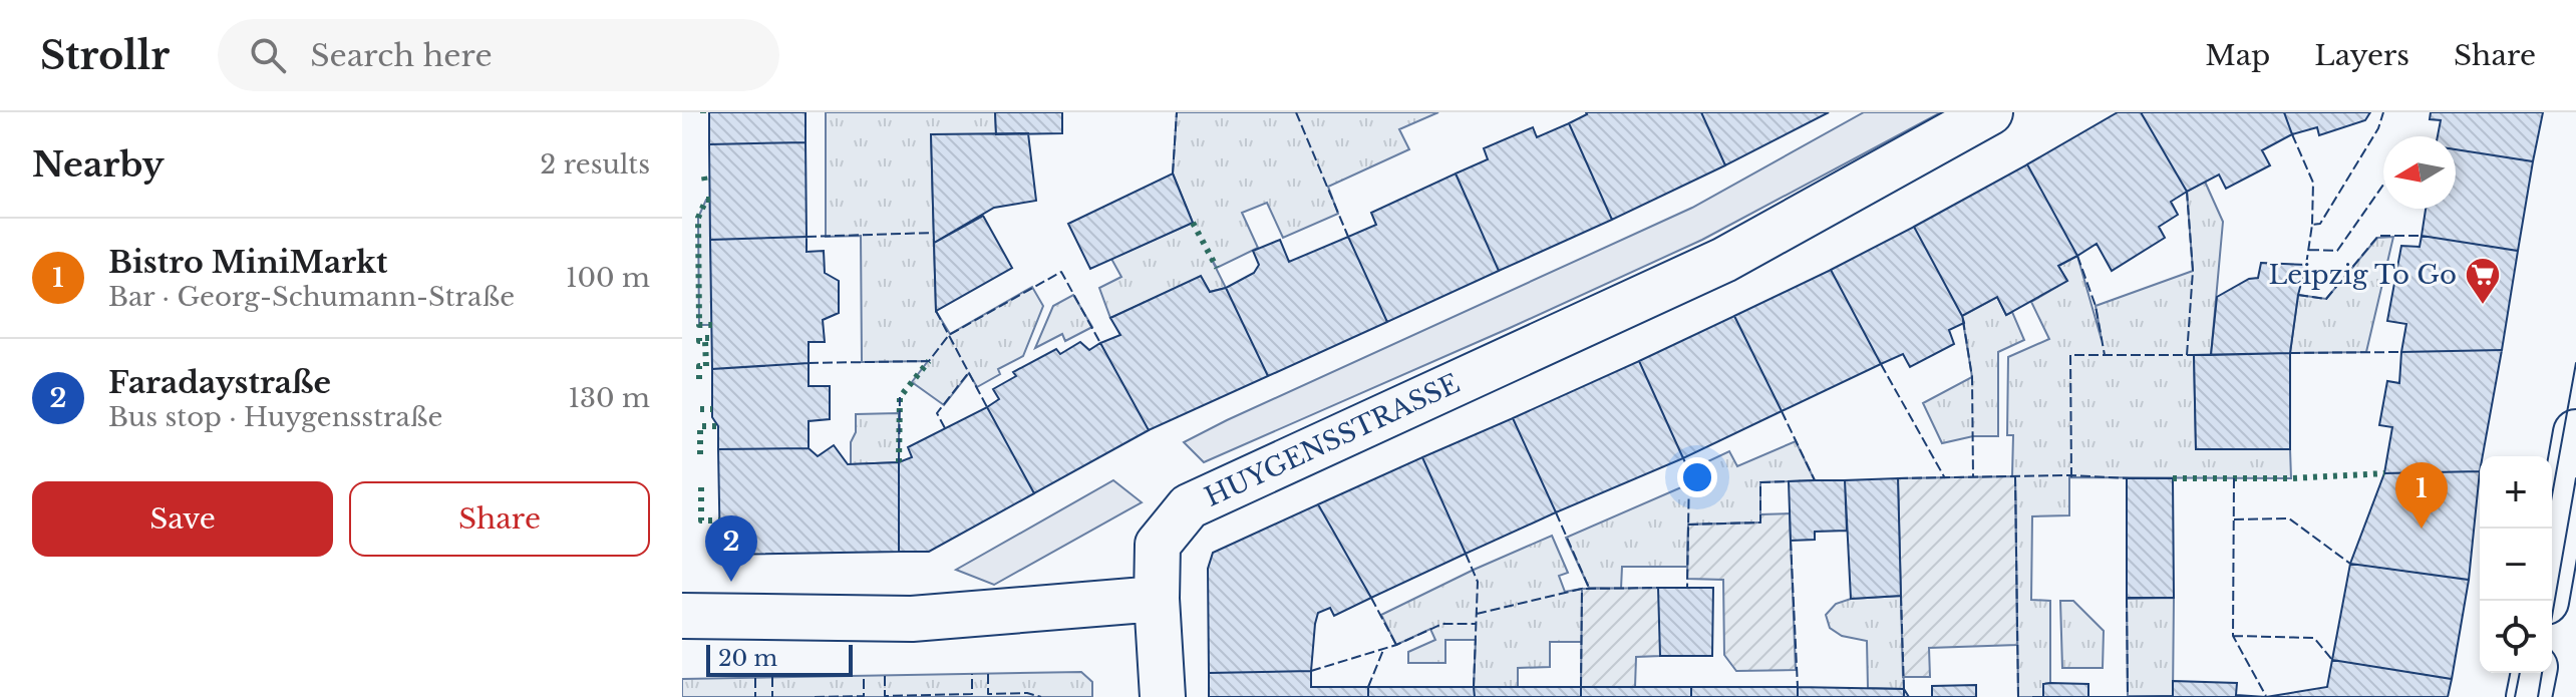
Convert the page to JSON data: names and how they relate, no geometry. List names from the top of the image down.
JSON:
{
  "streets": {
    "street": ["HUYGENSSTRASSE"]
  },
  "places": {
    "supermarket": ["Leipzig To Go"]
  },
  "scale_bar": "20 m",
  "north": "left",
  "page": {
    "header": "Strollr",
    "search": "Search here",
    "nav": ["Map", "Layers", "Share"],
    "heading": ["Nearby", "2 results"],
    "list": [
      {
        "mark": "1",
        "name": "Bistro MiniMarkt",
        "note": "Bar · Georg-Schumann-Straße",
        "value": "100 m"
      },
      {
        "mark": "2",
        "name": "Faradaystraße",
        "note": "Bus stop · Huygensstraße",
        "value": "130 m"
      }
    ],
    "map_buttons": ["+", "−"],
    "buttons": ["Save", "Share"],
    "pins": ["1", "2"],
    "scale": "20 m"
  }
}
